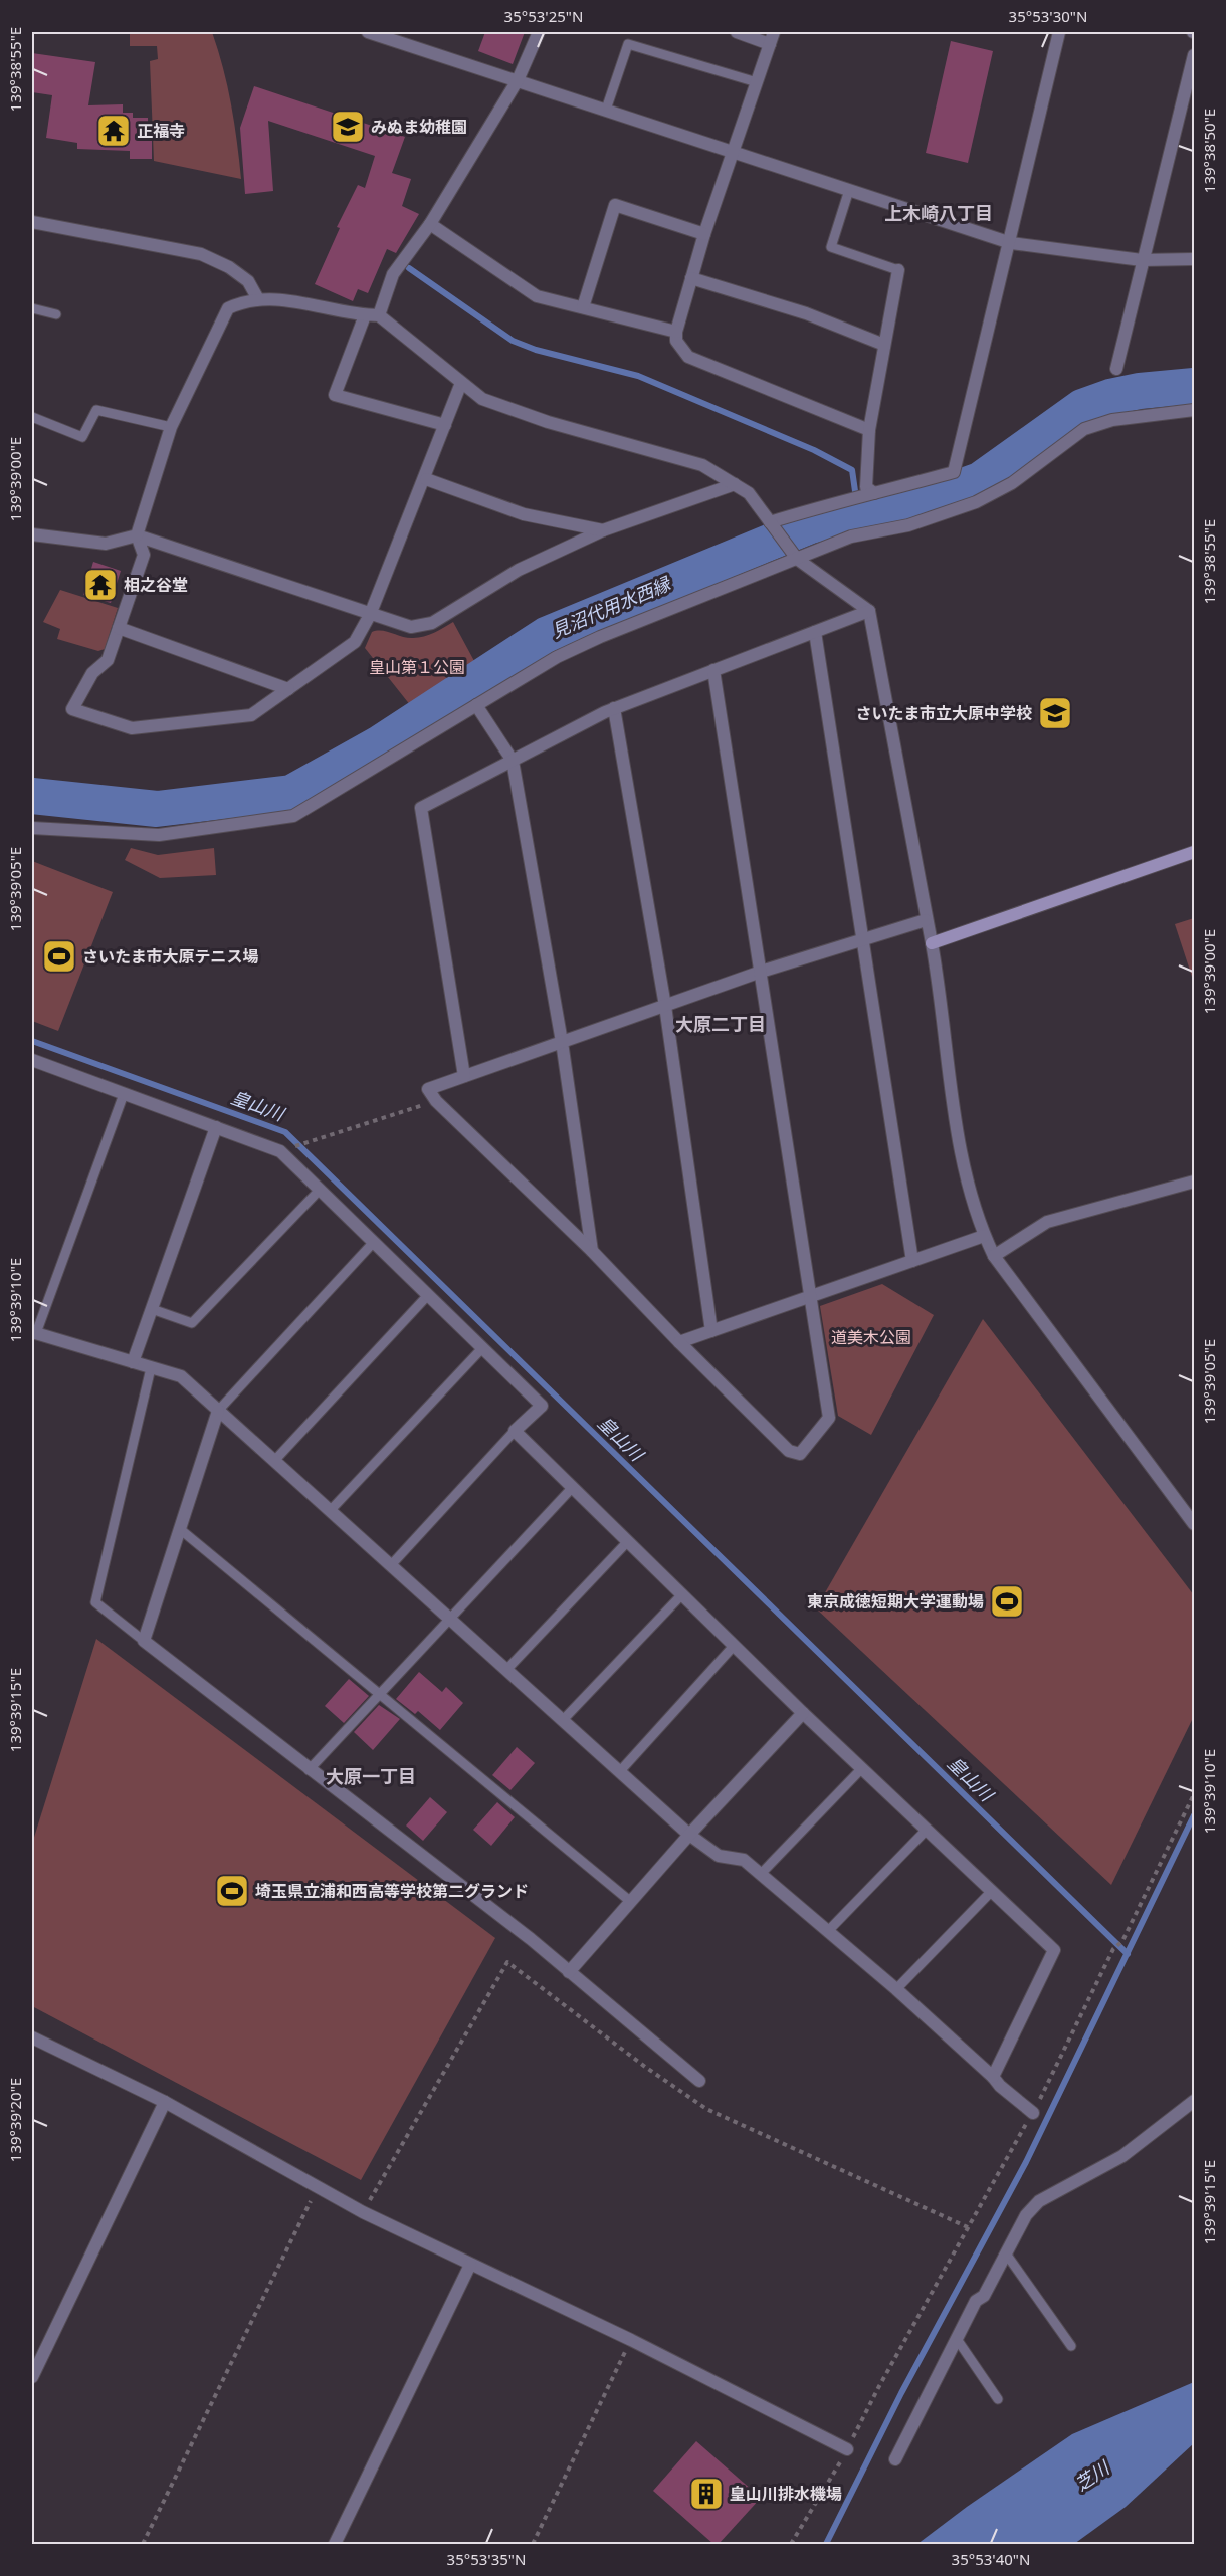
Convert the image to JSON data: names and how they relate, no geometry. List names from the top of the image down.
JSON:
{
  "districts": ["上木崎八丁目", "大原二丁目", "大原一丁目"],
  "water": ["見沼代用水西縁", "皇山川", "芝川"],
  "parks": ["皇山第１公園", "道美木公園"],
  "places": {
    "school or university": ["みぬま幼稚園", "さいたま市立大原中学校"],
    "temple": ["正福寺", "相之谷堂"],
    "sports": ["さいたま市大原テニス場", "東京成徳短期大学運動場", "埼玉県立浦和西高等学校第二グランド"],
    "building": ["皇山川排水機場"]
  },
  "coordinates": [
    "35°53'25\"N",
    "35°53'30\"N",
    "139°38'55\"E",
    "139°38'50\"E",
    "139°39'00\"E",
    "139°39'05\"E",
    "139°39'10\"E",
    "139°39'15\"E",
    "139°39'20\"E",
    "35°53'35\"N",
    "35°53'40\"N"
  ]
}
